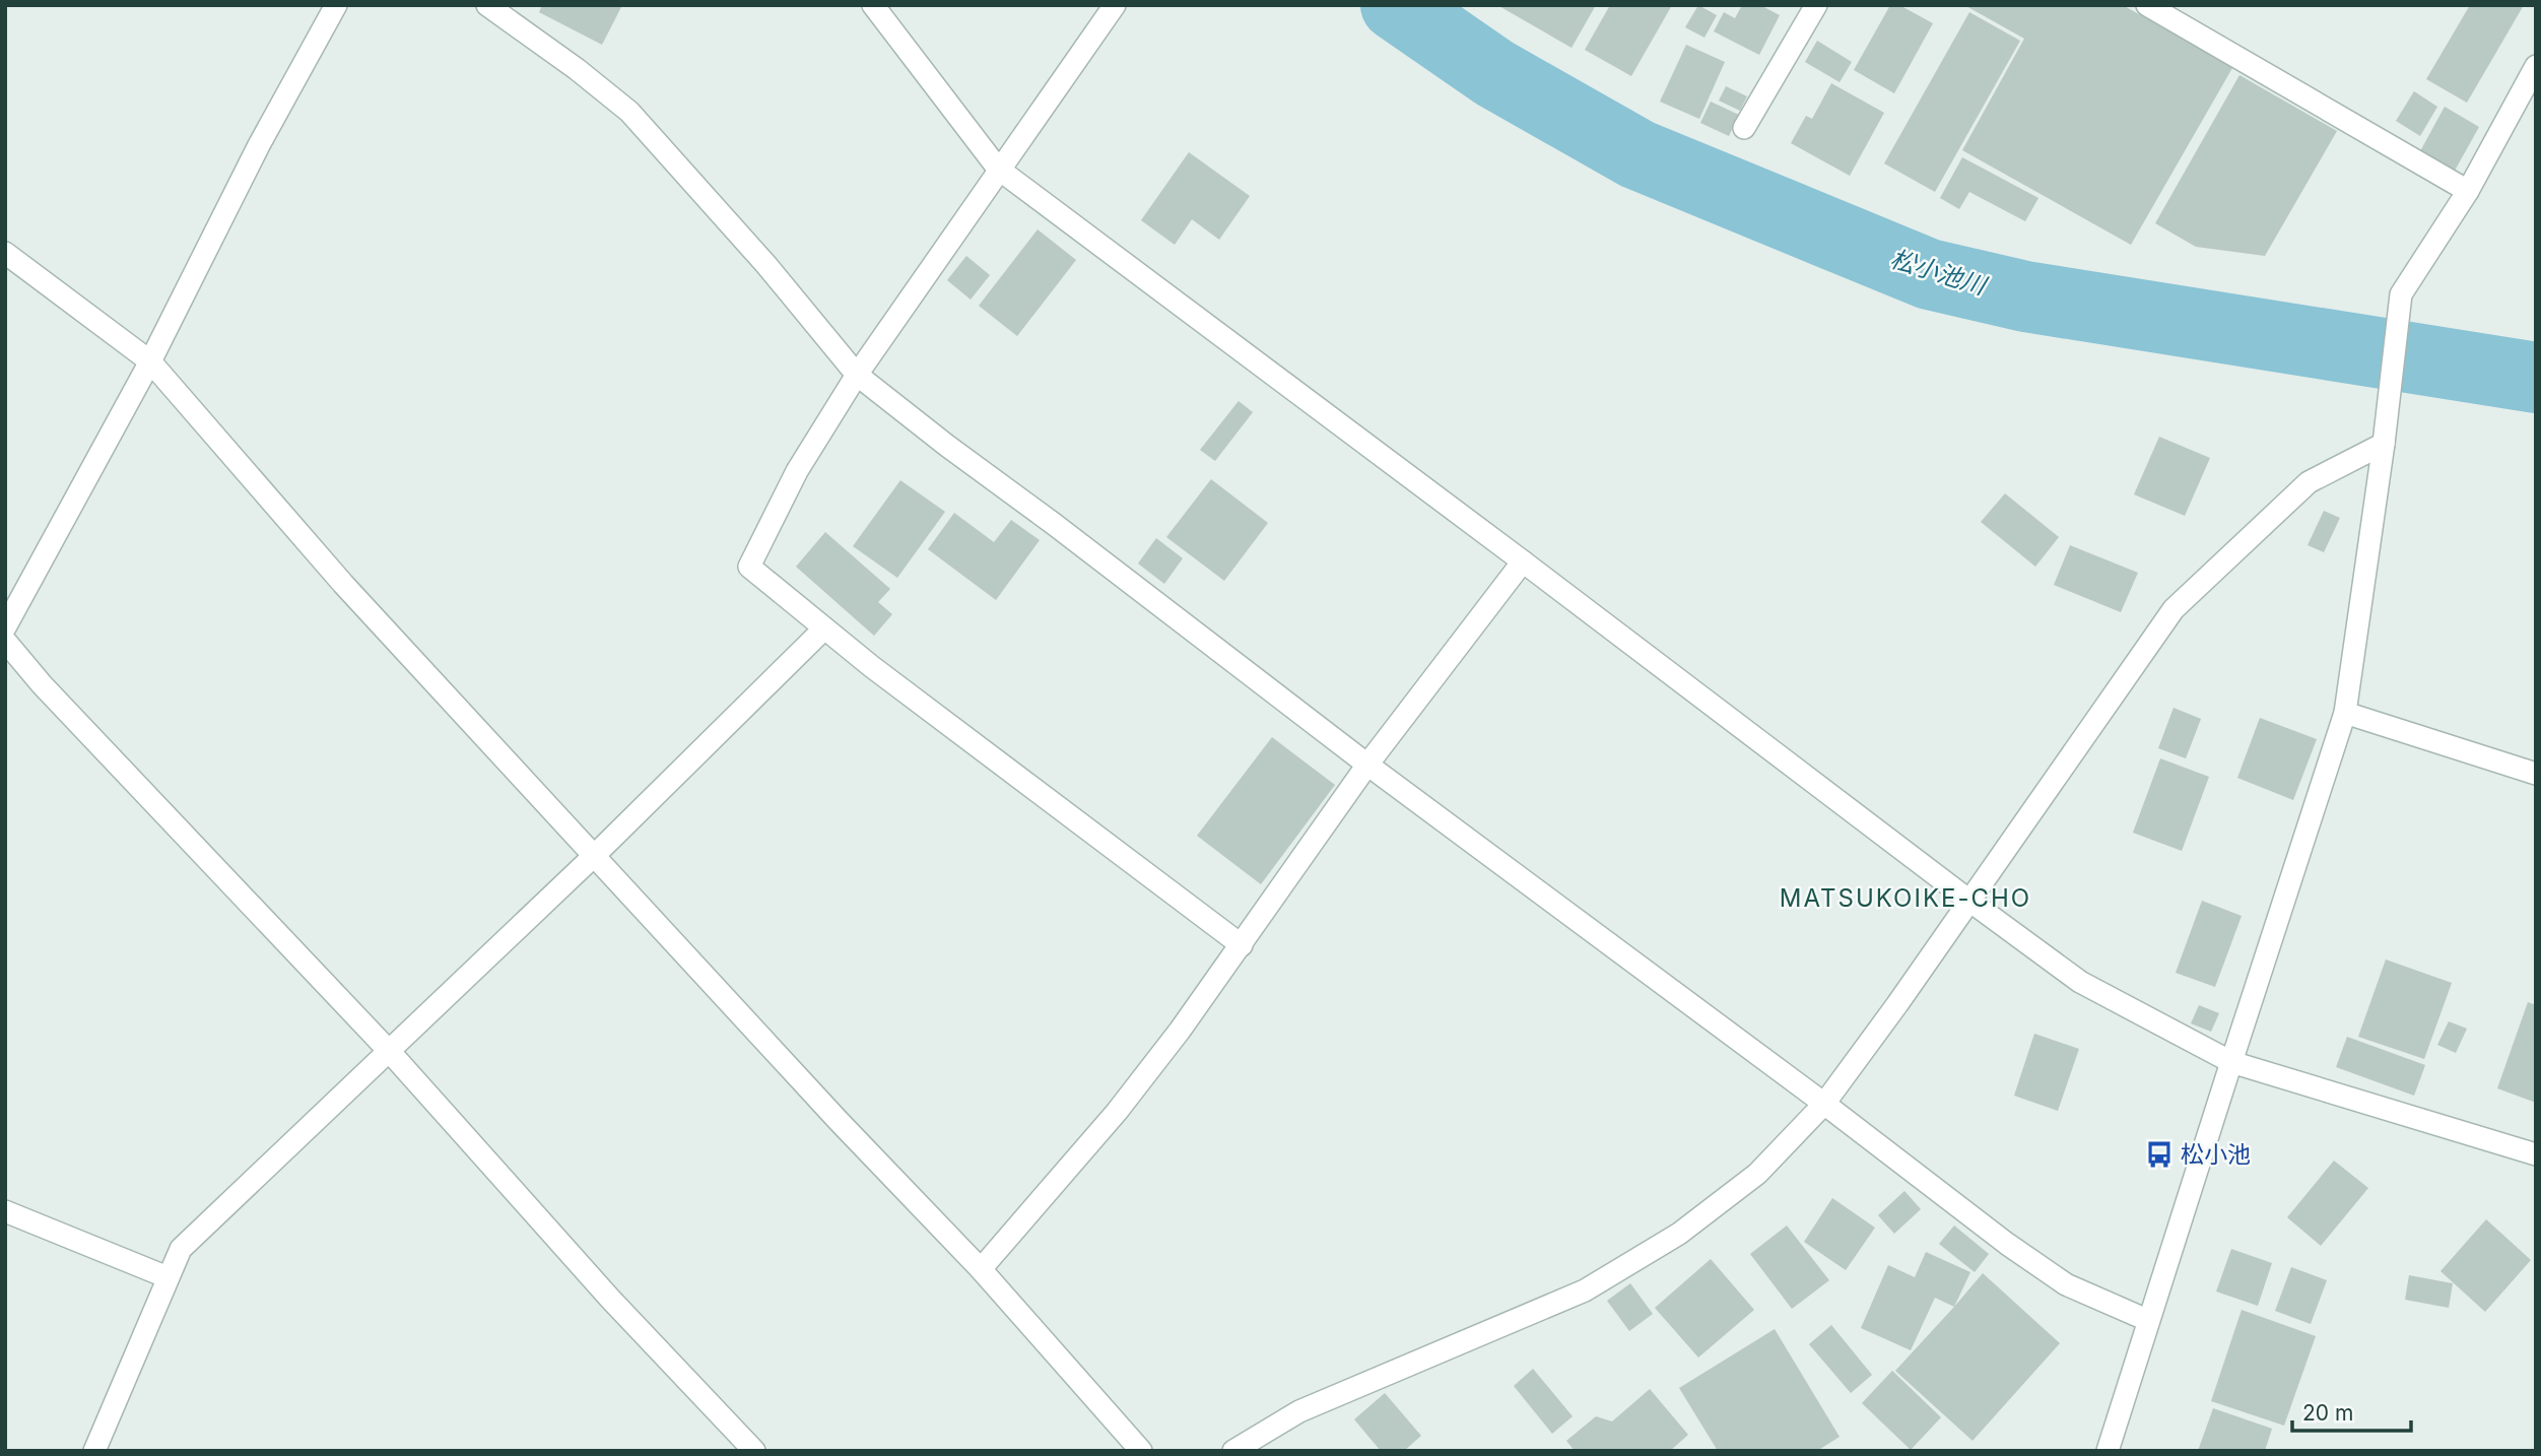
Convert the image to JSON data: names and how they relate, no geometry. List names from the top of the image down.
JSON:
{
  "districts": ["MATSUKOIKE-CHO"],
  "water": ["松小池川"],
  "places": {
    "bus stop": ["松小池"]
  },
  "scale_bar": "20 m"
}
